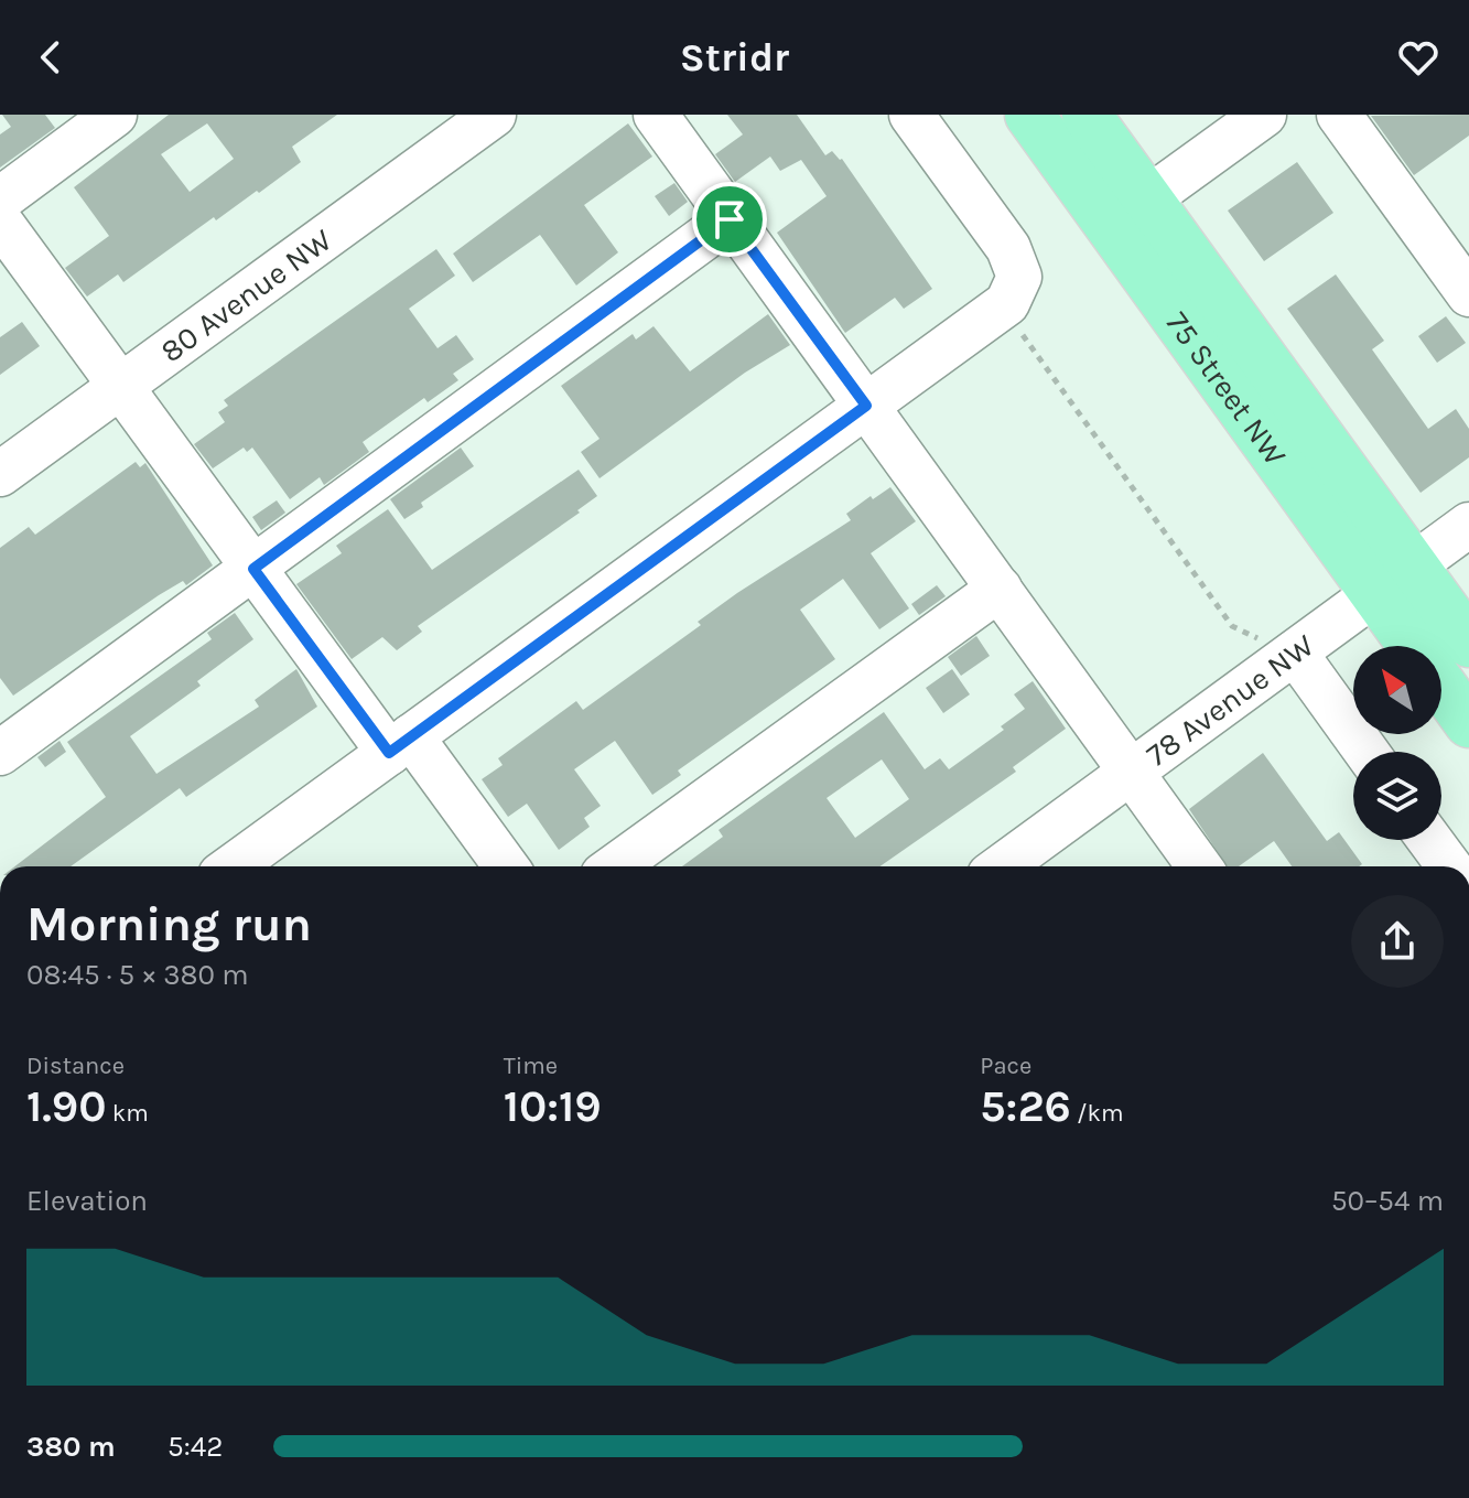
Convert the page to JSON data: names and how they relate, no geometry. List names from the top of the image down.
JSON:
{
  "streets": {
    "main road": ["75 Street NW"],
    "street": ["80 Avenue NW", "78 Avenue NW"]
  },
  "crossings": [
    ["75 Street NW", "78 Avenue NW"]
  ],
  "north": "top left",
  "page": {
    "header": "Stridr",
    "heading": ["Morning run", "08:45 · 5 × 380 m"],
    "stats": [
      ["Distance", "1.90 km"],
      ["Time", "10:19"],
      ["Pace", "5:26 /km"]
    ],
    "chart": ["Elevation", "50–54 m"],
    "list": [
      {
        "name": "380 m",
        "note": "5:42"
      }
    ]
  }
}
